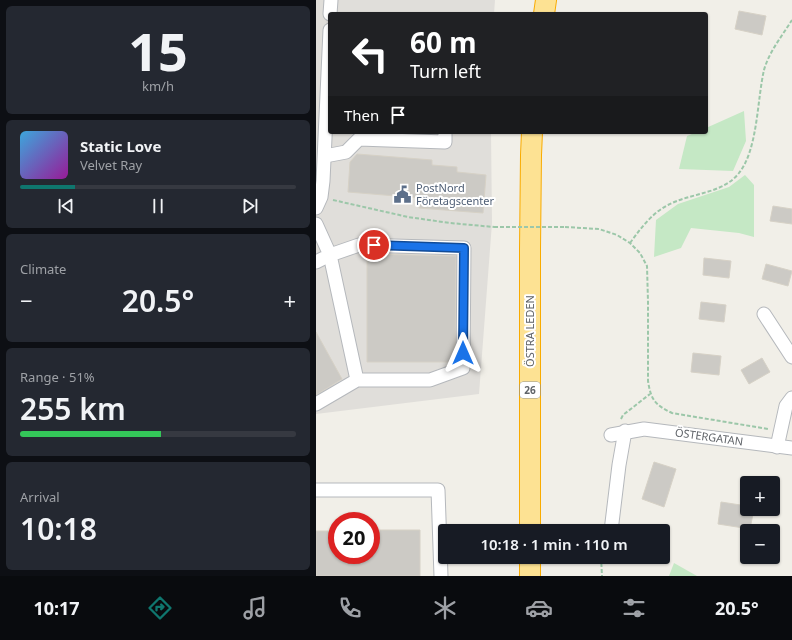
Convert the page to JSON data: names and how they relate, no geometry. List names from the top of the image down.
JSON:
{
  "streets": {
    "highway": ["ÖSTRA LEDEN", "26"],
    "street": ["ÖSTERGATAN"]
  },
  "places": {
    "public building": ["PostNord Företagscenter"]
  },
  "page": {
    "tile": [
      ["15", "km/h"],
      "Climate",
      ["Range · 51%", "255 km"],
      ["Arrival", "10:18"]
    ],
    "turn": ["60 m", "Turn left"],
    "then": "Then",
    "song": ["Static Love", "Velvet Ray"],
    "heat": ["−", "20.5°", "+"],
    "map_buttons": ["+", "−"],
    "limit": "20",
    "trip": "10:18 · 1 min · 110 m",
    "tabs": ["10:17", "20.5°"]
  }
}
